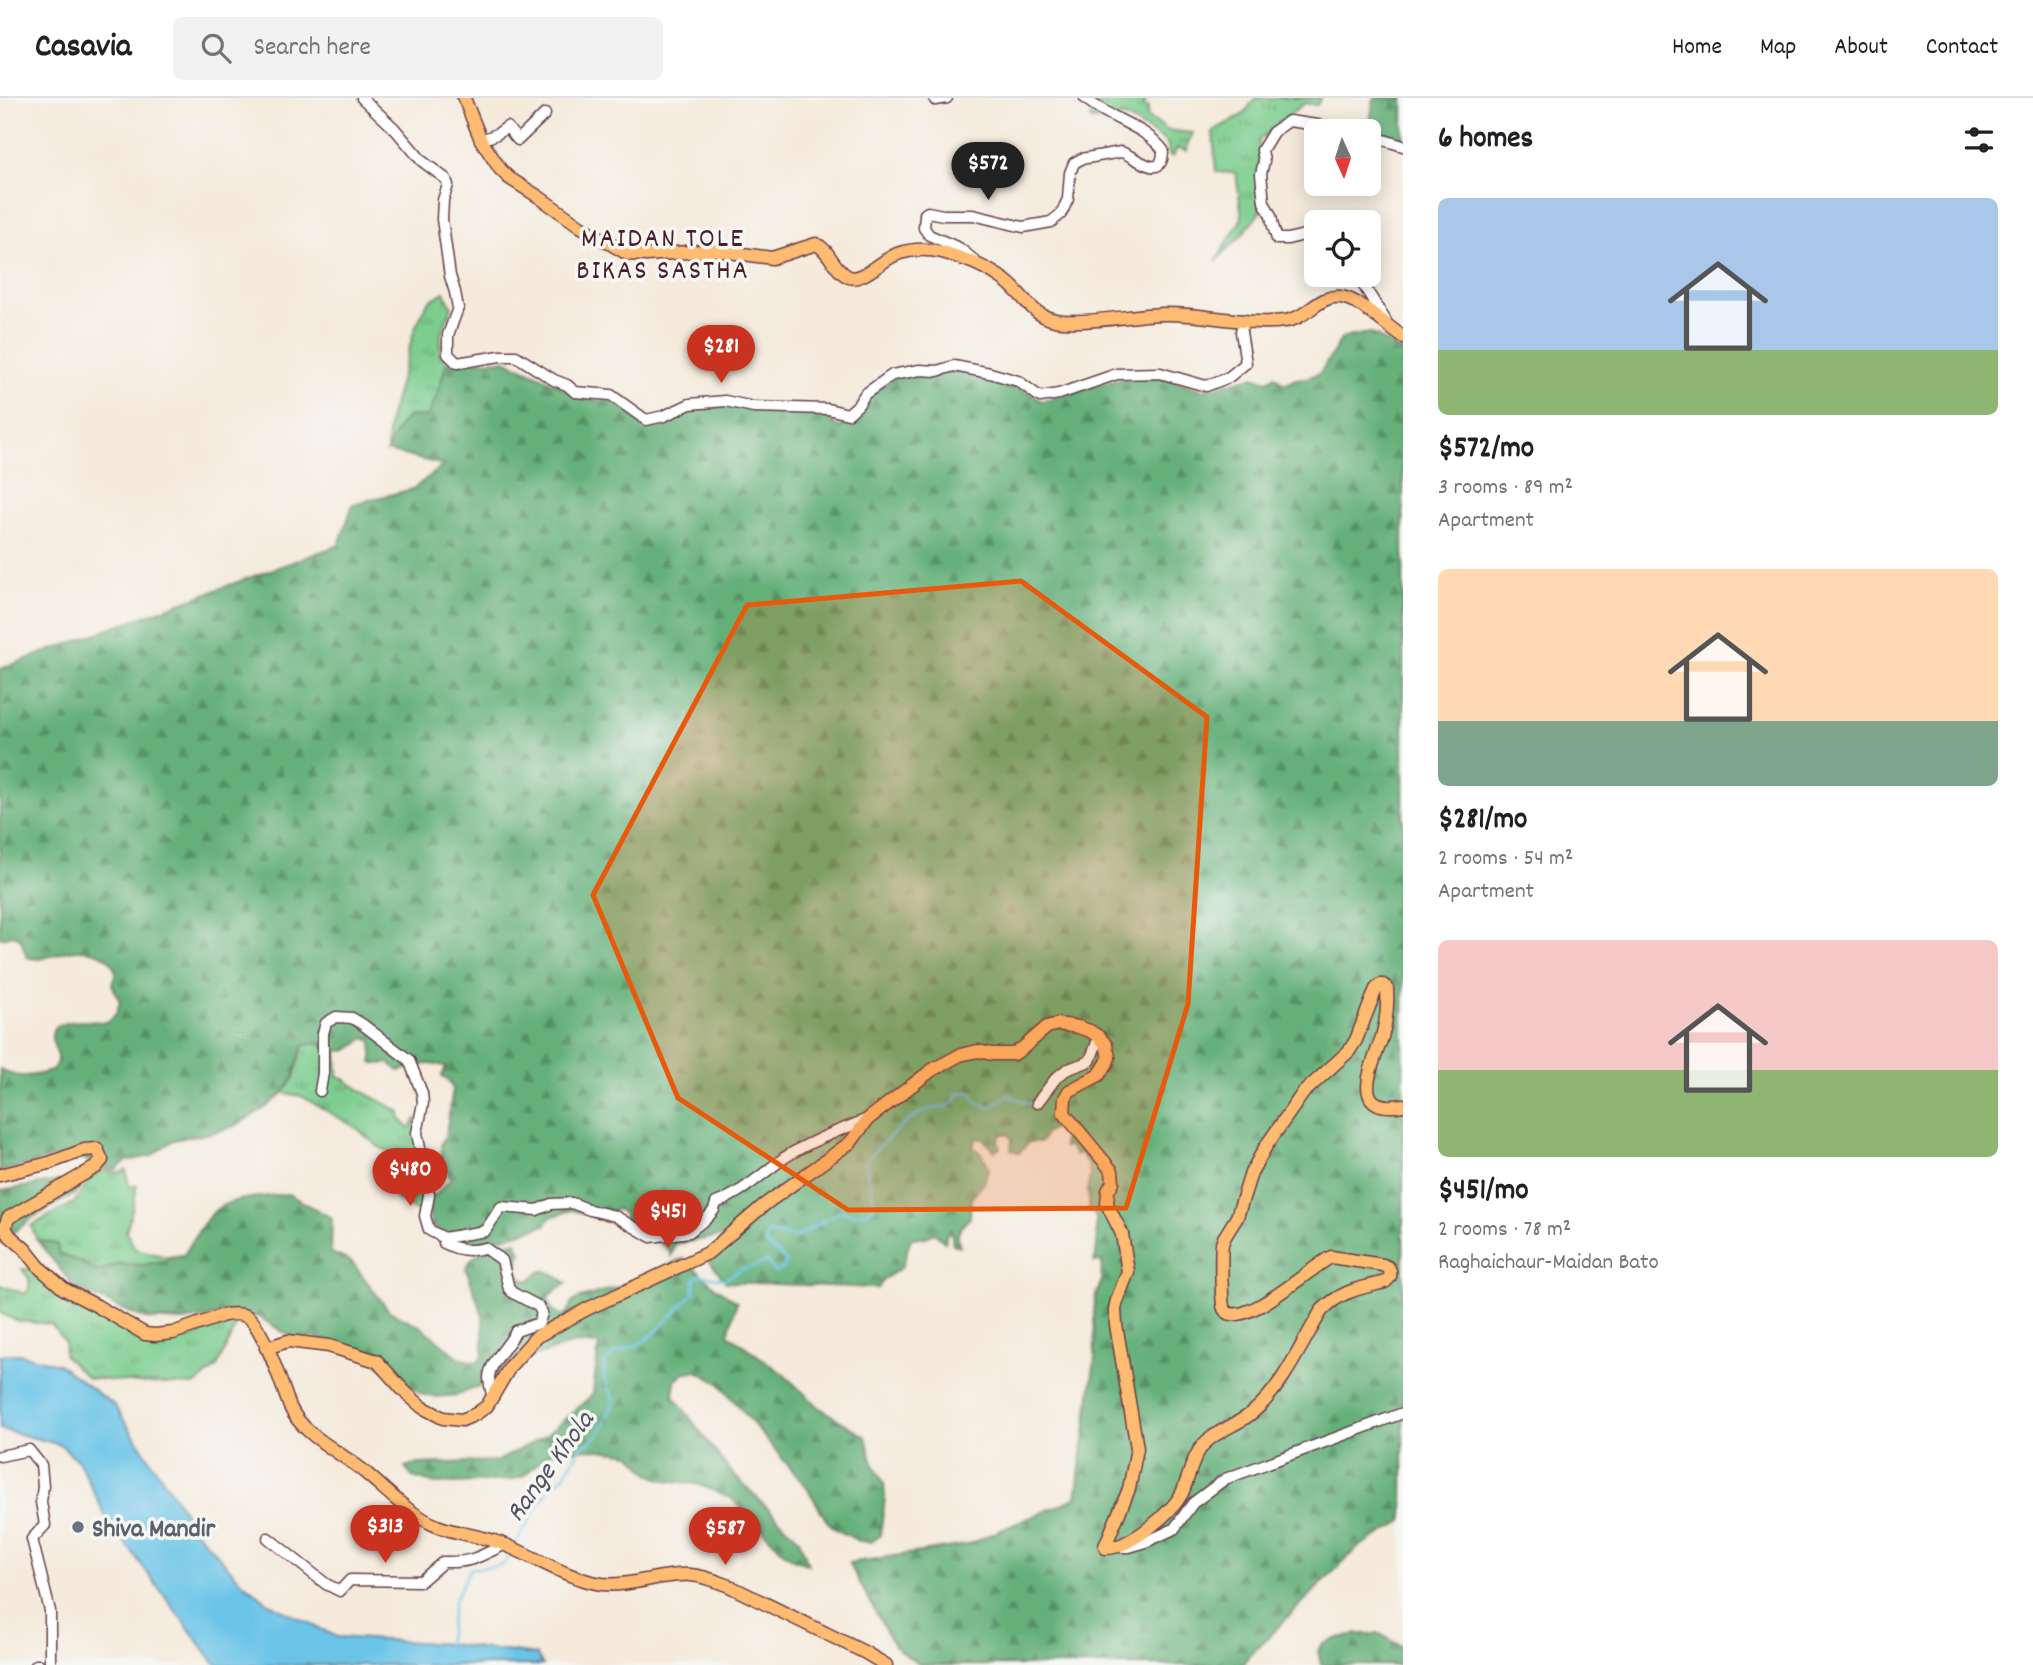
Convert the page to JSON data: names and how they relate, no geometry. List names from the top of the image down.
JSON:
{
  "districts": ["MAIDAN TOLE BIKAS SASTHA"],
  "water": ["Range Khola"],
  "places": ["Shiva Mandir"],
  "north": "bottom",
  "page": {
    "header": "Casavia",
    "search": "Search here",
    "nav": [
      "Home",
      "Map",
      "About",
      "Contact"
    ],
    "heading": "6 homes",
    "price": [
      "$572",
      "$281",
      "$480",
      "$451",
      "$313",
      "$587"
    ],
    "list": [
      {
        "name": "$572/mo",
        "note": "3 rooms · 89 m² · Apartment"
      },
      {
        "name": "$281/mo",
        "note": "2 rooms · 54 m² · Apartment"
      },
      {
        "name": "$451/mo",
        "note": "2 rooms · 78 m² · Raghaichaur-Maidan Bato"
      }
    ]
  }
}
